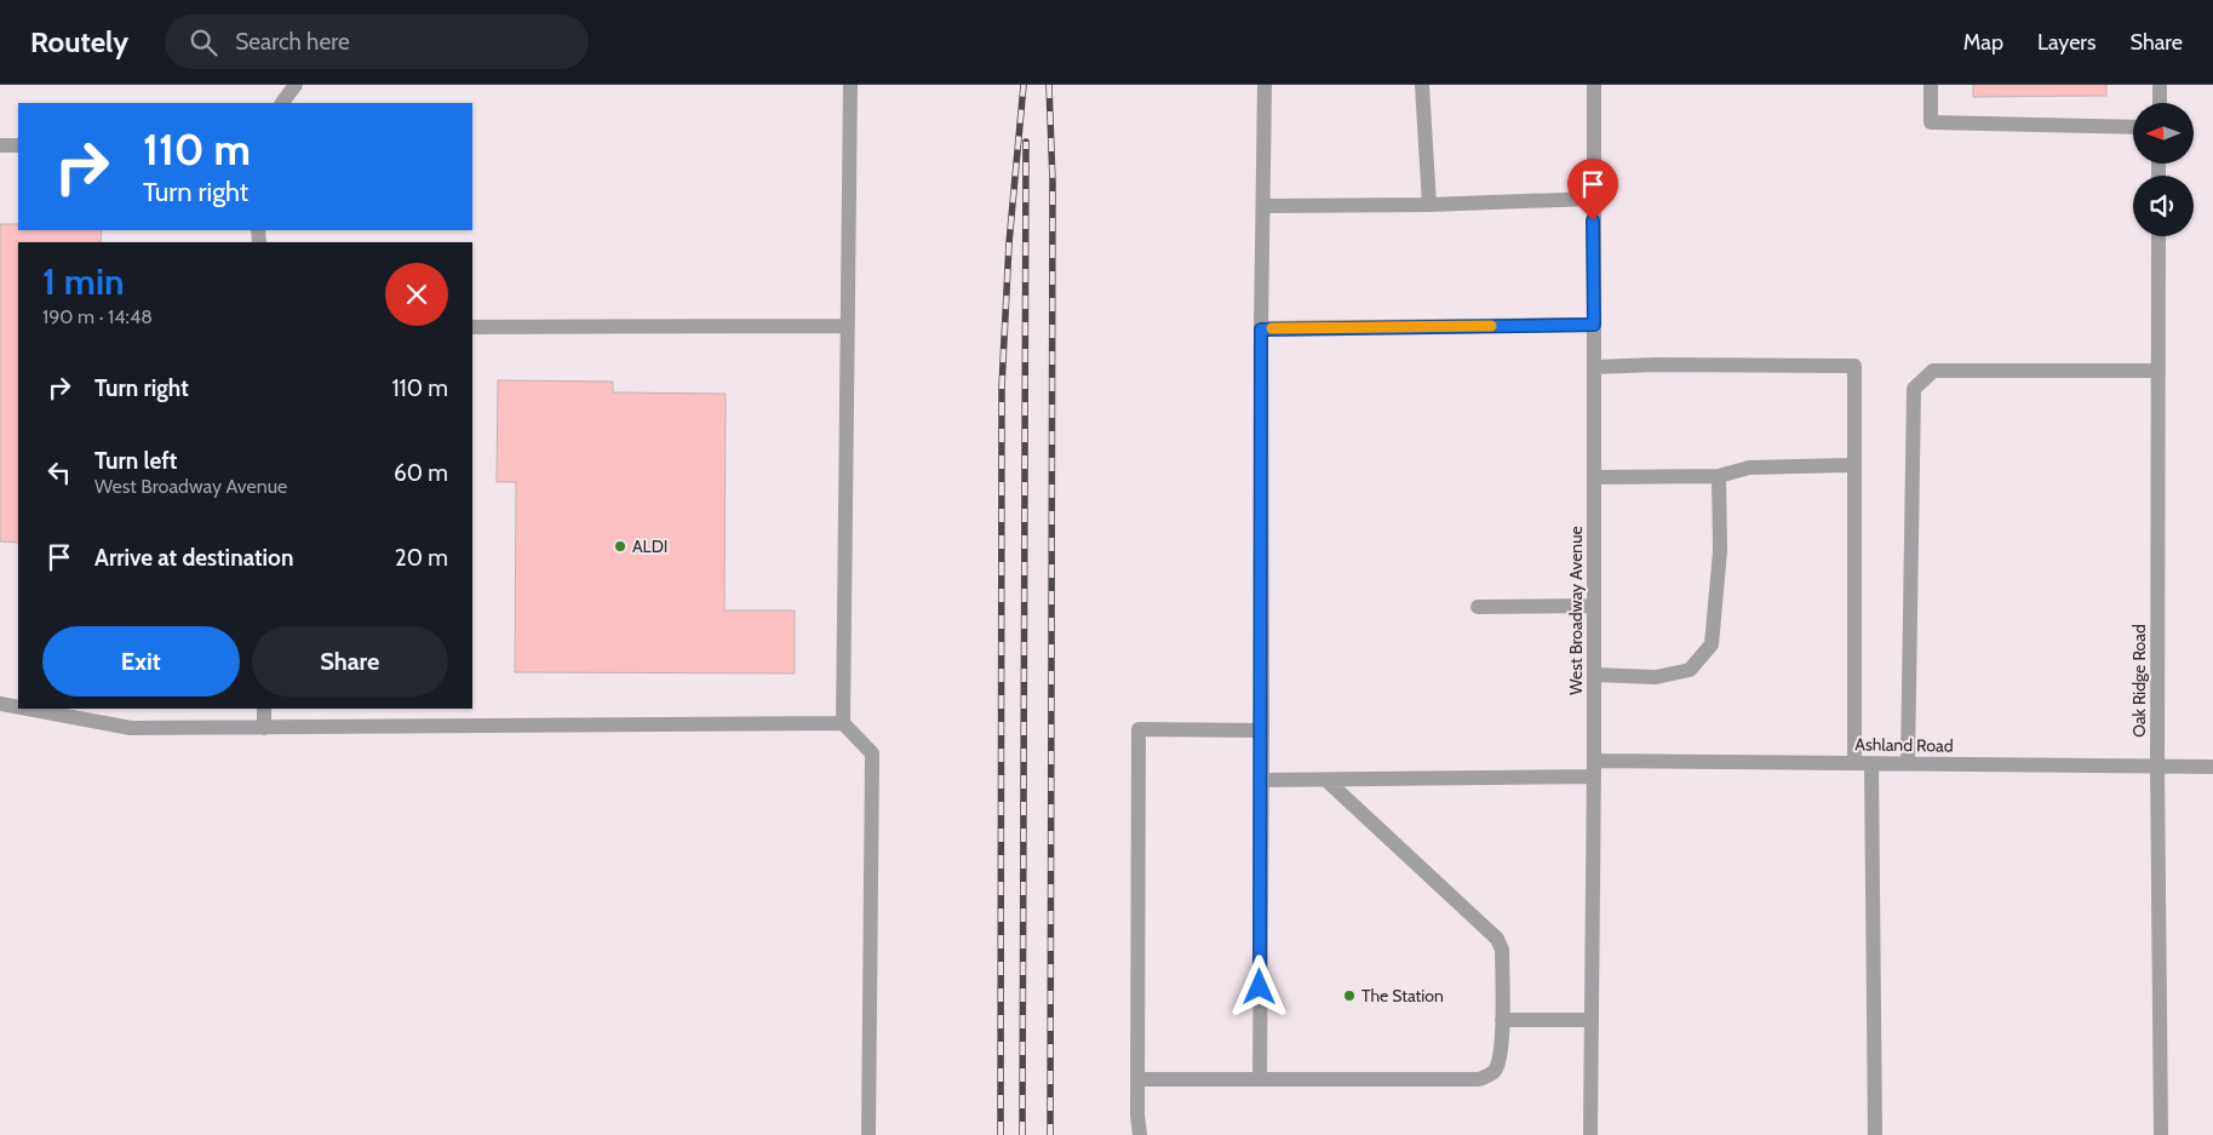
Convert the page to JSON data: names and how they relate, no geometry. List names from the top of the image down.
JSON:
{
  "streets": {
    "street": ["West Broadway Avenue", "Oak Ridge Road", "Ashland Road"]
  },
  "crossings": [
    ["West Broadway Avenue", "Ashland Road"],
    ["Oak Ridge Road", "Ashland Road"]
  ],
  "places": ["ALDI", "The Station"],
  "north": "left",
  "page": {
    "header": "Routely",
    "search": "Search here",
    "nav": ["Map", "Layers", "Share"],
    "turn": ["110 m", "Turn right"],
    "heading": ["1 min", "190 m · 14:48"],
    "list": [
      {
        "name": "Turn right",
        "value": "110 m"
      },
      {
        "name": "Turn left",
        "note": "West Broadway Avenue",
        "value": "60 m"
      },
      {
        "name": "Arrive at destination",
        "value": "20 m"
      }
    ],
    "buttons": ["Exit", "Share"]
  }
}
